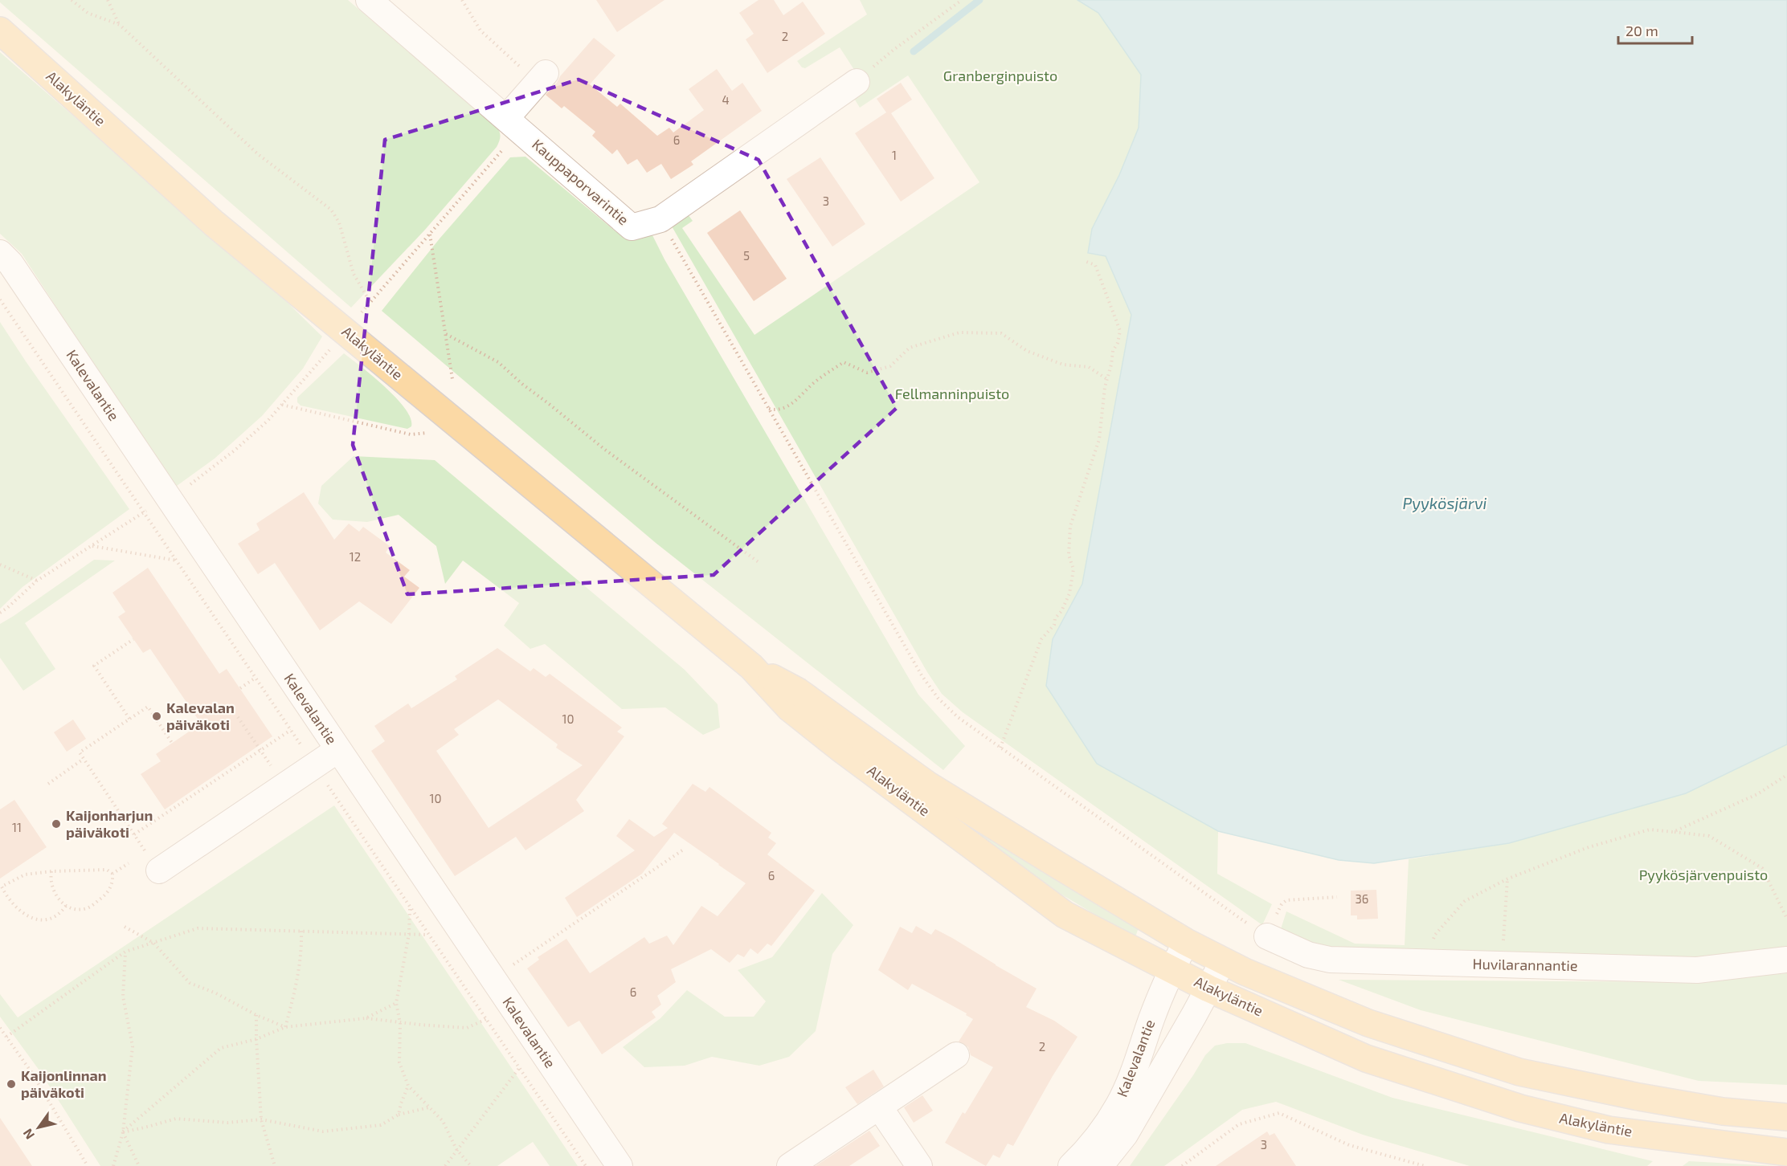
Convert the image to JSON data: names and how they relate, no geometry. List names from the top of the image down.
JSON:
{
  "streets": {
    "main road": ["Alakyläntie"],
    "street": ["Kauppaporvarintie", "Kalevalantie", "Huvilarannantie"]
  },
  "crossings": [
    ["Alakyläntie", "Kalevalantie"]
  ],
  "water": ["Pyykösjärvi"],
  "parks": ["Granberginpuisto", "Fellmanninpuisto", "Pyykösjärvenpuisto"],
  "places": ["Kalevalan päiväkoti", "Kaijonharjun päiväkoti", "Kaijonlinnan päiväkoti"],
  "house_numbers": [
    "2",
    "4",
    "6",
    "1",
    "3",
    "5",
    "12",
    "10",
    "10",
    "11",
    "6",
    "36",
    "6",
    "2",
    "3"
  ],
  "scale_bar": "20 m",
  "north": "bottom left"
}
